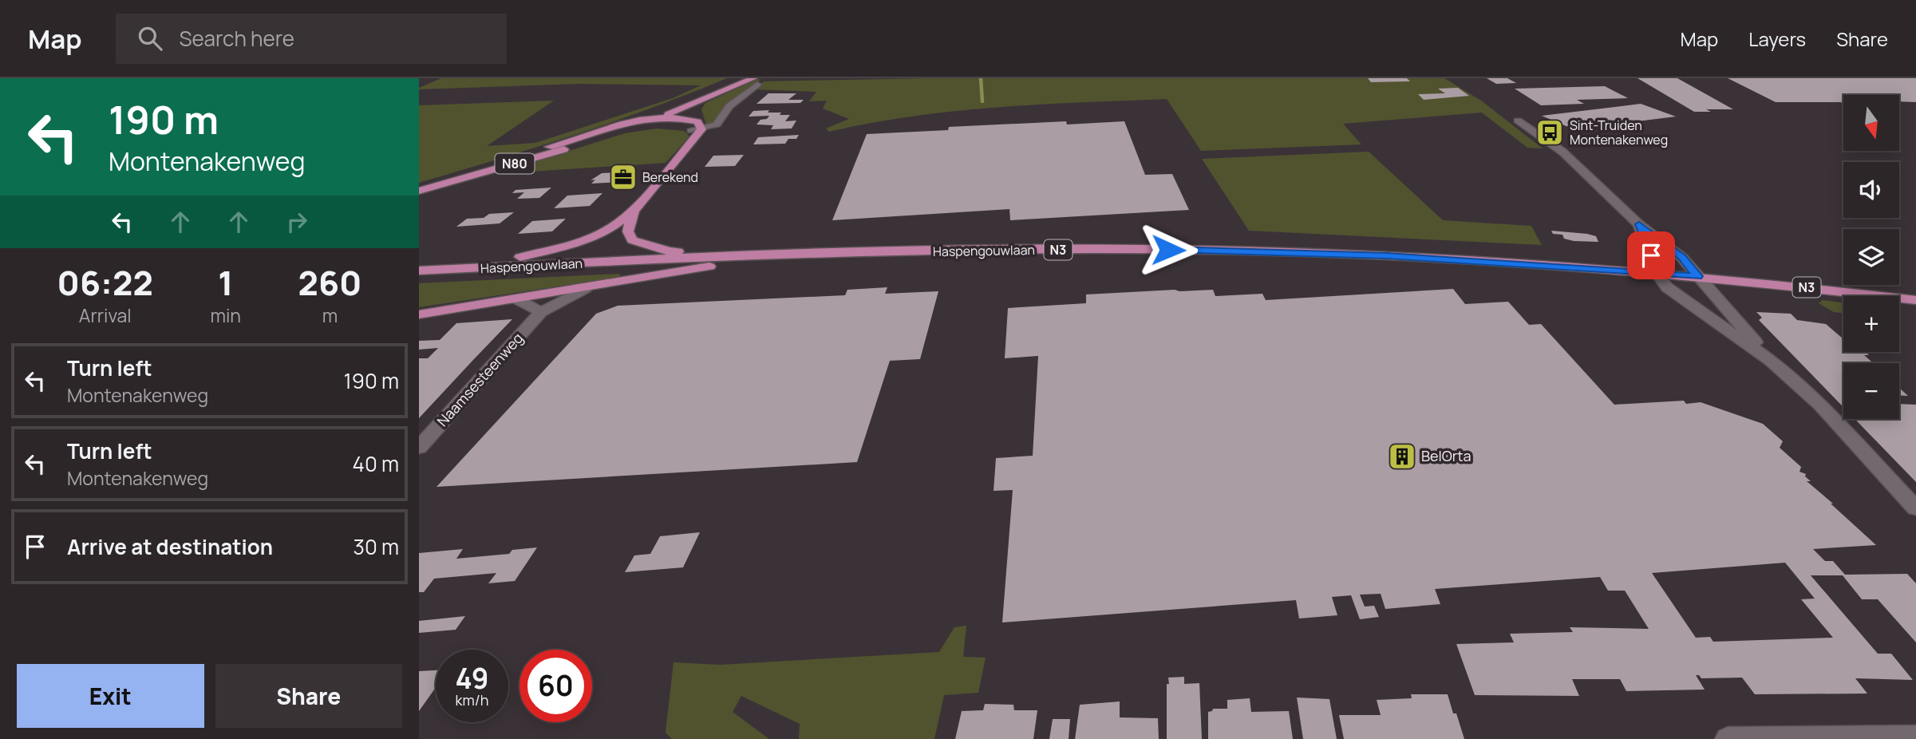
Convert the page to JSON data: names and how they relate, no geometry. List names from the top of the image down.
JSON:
{
  "streets": {
    "main road": ["N80", "N3", "Haspengouwlaan"],
    "street": ["Naamsesteenweg"]
  },
  "places": {
    "bus stop": ["Sint-Truiden Montenakenweg"],
    "office": ["Berekend"],
    "building": ["BelOrta"]
  },
  "north": "bottom",
  "page": {
    "header": "Map",
    "search": "Search here",
    "nav": ["Map", "Layers", "Share"],
    "turn": ["190 m", "Montenakenweg"],
    "map_buttons": ["+", "−"],
    "eta": [
      "06:22",
      "Arrival",
      "1",
      "min",
      "260",
      "m"
    ],
    "list": [
      {
        "name": "Turn left",
        "note": "Montenakenweg",
        "value": "190 m"
      },
      {
        "name": "Turn left",
        "note": "Montenakenweg",
        "value": "40 m"
      },
      {
        "name": "Arrive at destination",
        "value": "30 m"
      }
    ],
    "speed": "49 km/h",
    "limit": "60",
    "buttons": ["Exit", "Share"]
  }
}
